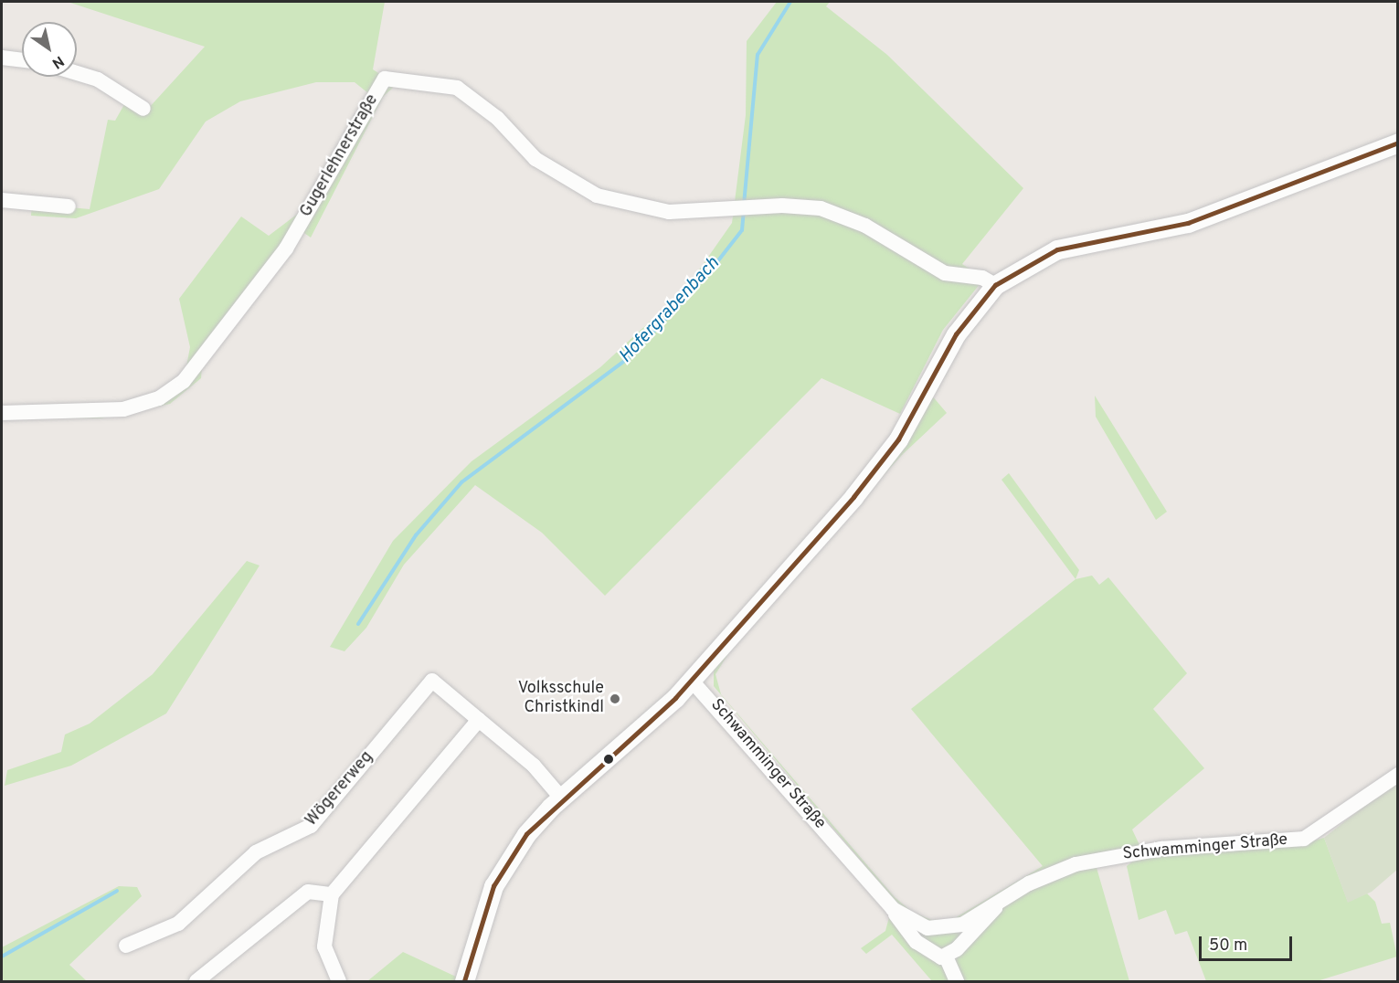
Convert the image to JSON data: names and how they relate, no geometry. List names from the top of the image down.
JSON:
{
  "streets": {
    "street": ["Gugerlehnerstraße", "Schwamminger Straße", "Wögererweg"]
  },
  "water": ["Hofergrabenbach"],
  "places": ["Volksschule Christkindl"],
  "scale_bar": "50 m",
  "north": "bottom right"
}
